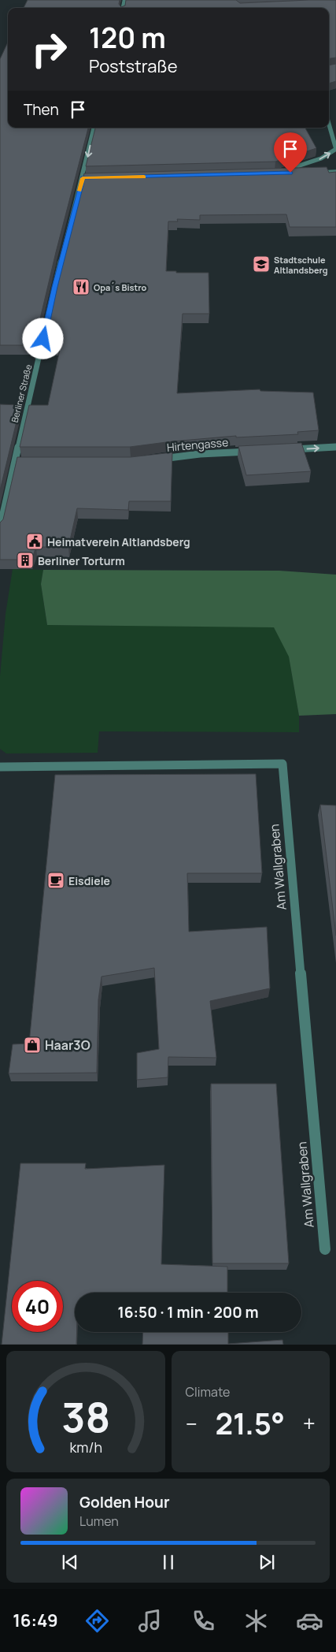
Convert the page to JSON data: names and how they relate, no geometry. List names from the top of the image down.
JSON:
{
  "streets": {
    "street": ["Berliner Straße", "Hirtengasse", "Am Wallgraben"]
  },
  "places": {
    "school or university": ["Stadtschule Altlandsberg"],
    "restaurant": ["Opa´s Bistro"],
    "public building": ["Heimatverein Altlandsberg"],
    "building": ["Berliner Torturm"],
    "cafe": ["Eisdiele"],
    "shop": ["Haar3O"]
  },
  "page": {
    "turn": ["120 m", "Poststraße"],
    "then": "Then",
    "limit": "40",
    "trip": "16:50 · 1 min · 200 m",
    "tile": "Climate",
    "heat": ["−", "21.5°", "+"],
    "song": ["Golden Hour", "Lumen"],
    "tabs": "16:49",
    "gauge": ["38", "km/h"]
  }
}
